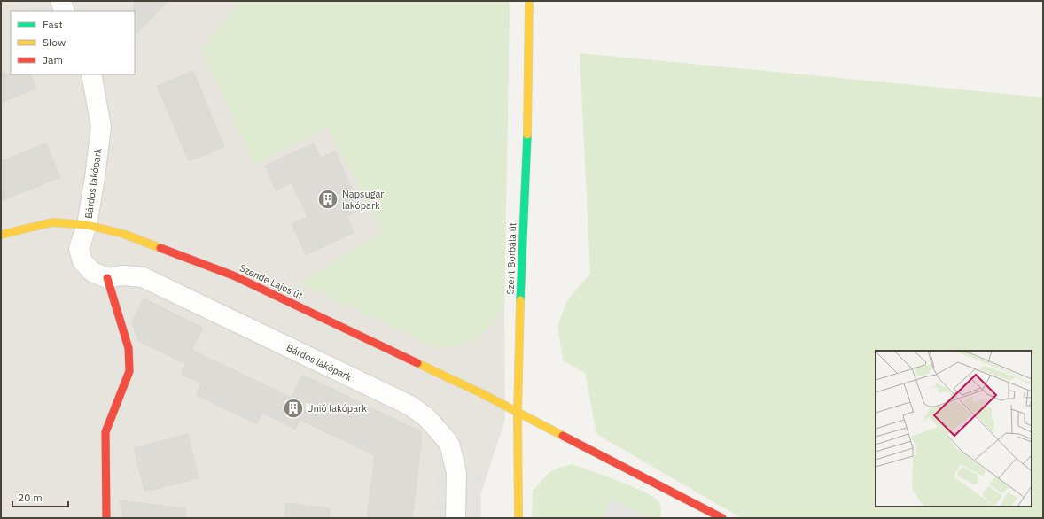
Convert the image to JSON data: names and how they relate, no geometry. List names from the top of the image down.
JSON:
{
  "streets": {
    "street": ["Bárdos lakópark", "Szent Borbála út", "Szende Lajos út"]
  },
  "crossings": [
    ["Bárdos lakópark", "Szende Lajos út"],
    ["Szent Borbála út", "Szende Lajos út"]
  ],
  "places": {
    "building": ["Napsugár lakópark", "Unió lakópark"]
  },
  "legend": ["Fast", "Slow", "Jam"],
  "scale_bar": "20 m"
}
